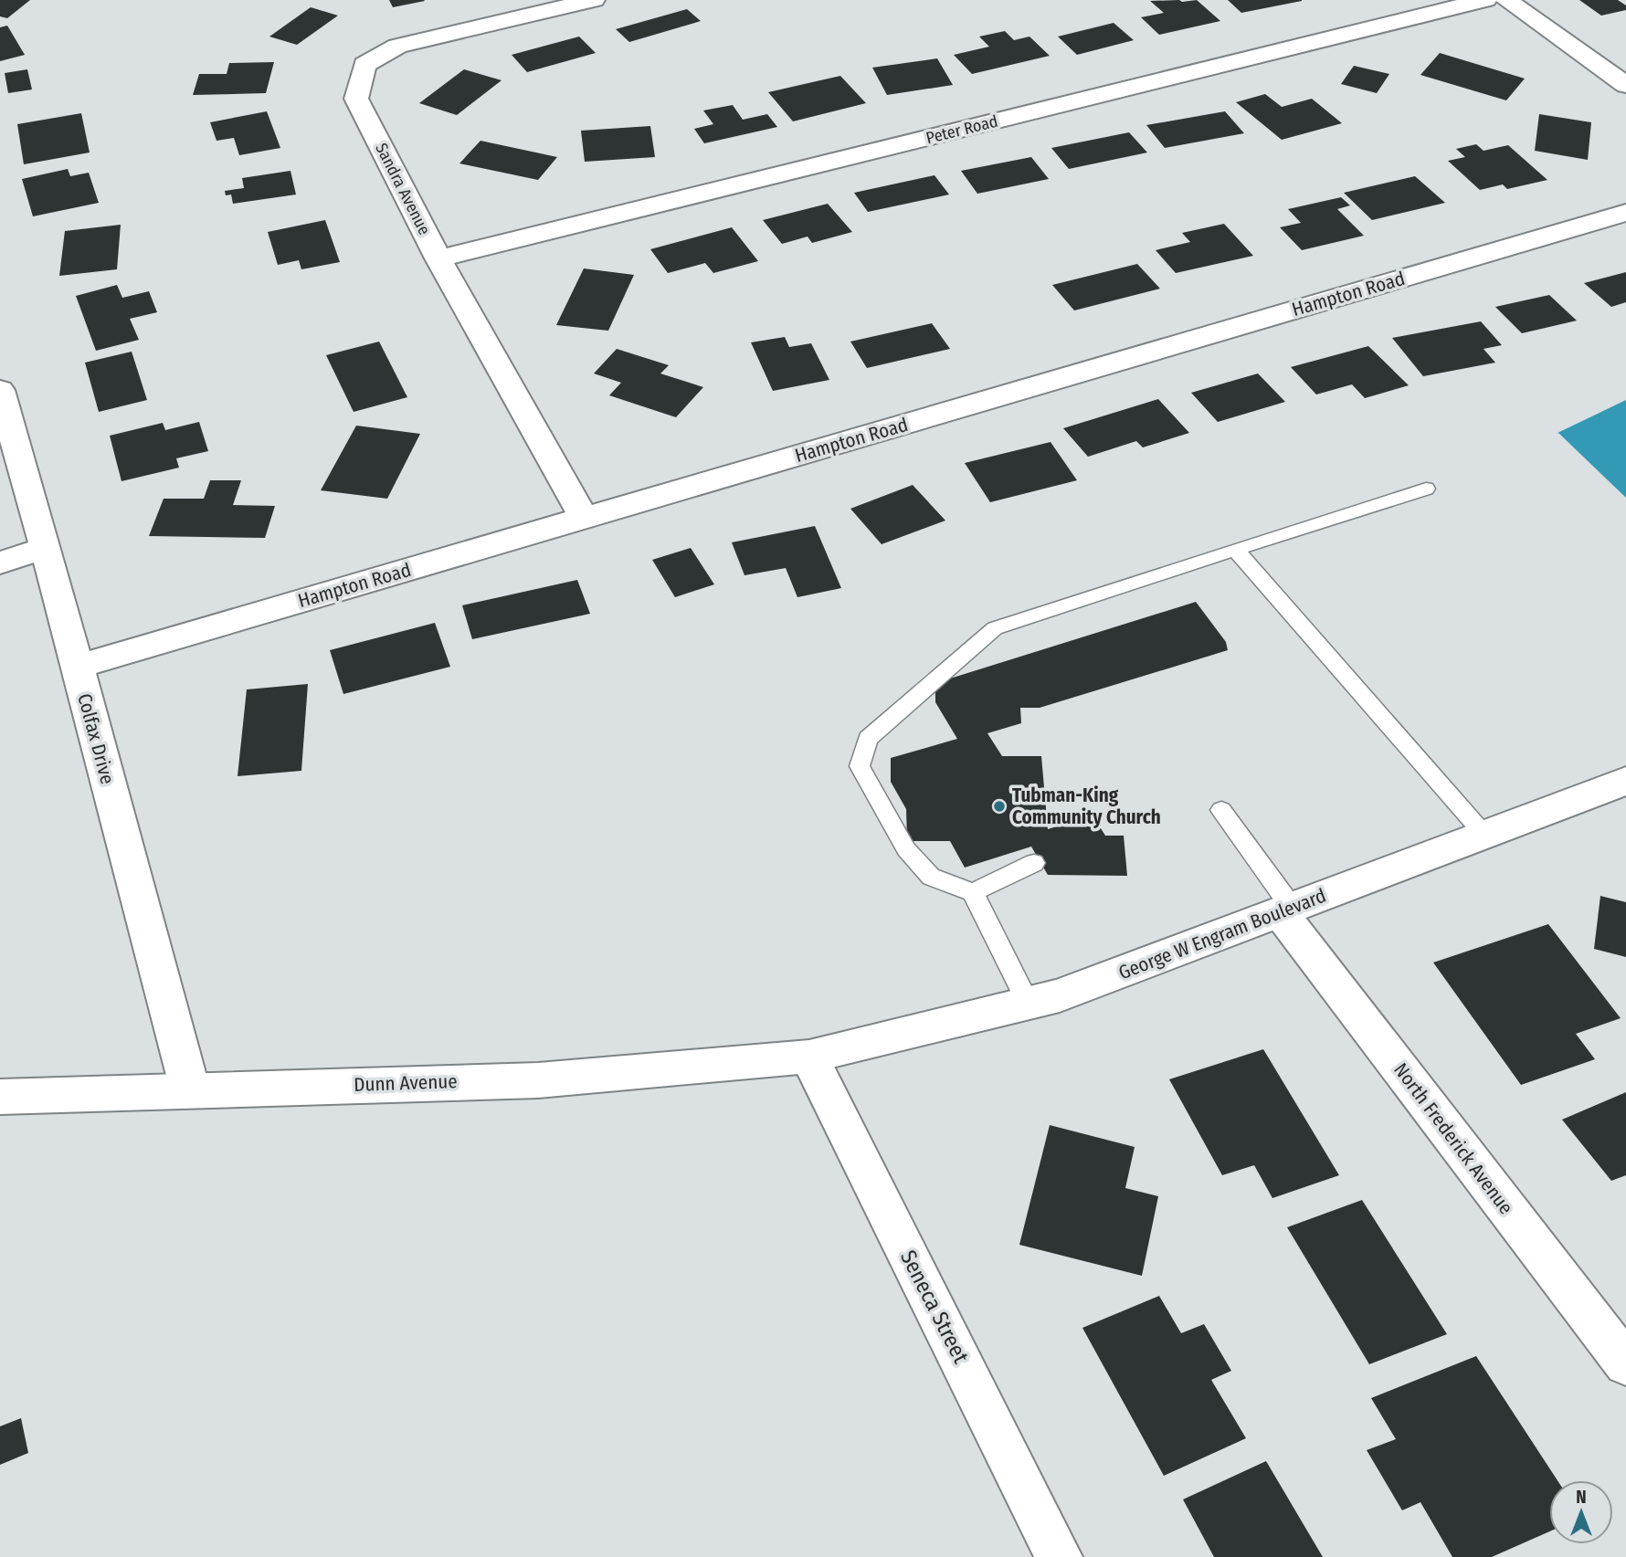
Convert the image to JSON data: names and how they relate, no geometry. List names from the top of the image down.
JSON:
{
  "streets": {
    "street": [
      "Peter Road",
      "Sandra Avenue",
      "Hampton Road",
      "Colfax Drive",
      "George W Engram Boulevard",
      "Dunn Avenue",
      "North Frederick Avenue",
      "Seneca Street"
    ]
  },
  "crossings": [
    ["Peter Road", "Sandra Avenue"],
    ["Sandra Avenue", "Hampton Road"],
    ["Hampton Road", "Colfax Drive"],
    ["Colfax Drive", "Dunn Avenue"],
    ["George W Engram Boulevard", "Dunn Avenue"],
    ["George W Engram Boulevard", "North Frederick Avenue"],
    ["George W Engram Boulevard", "Seneca Street"],
    ["Dunn Avenue", "Seneca Street"]
  ],
  "places": ["Tubman-King Community Church"],
  "north": "top"
}
